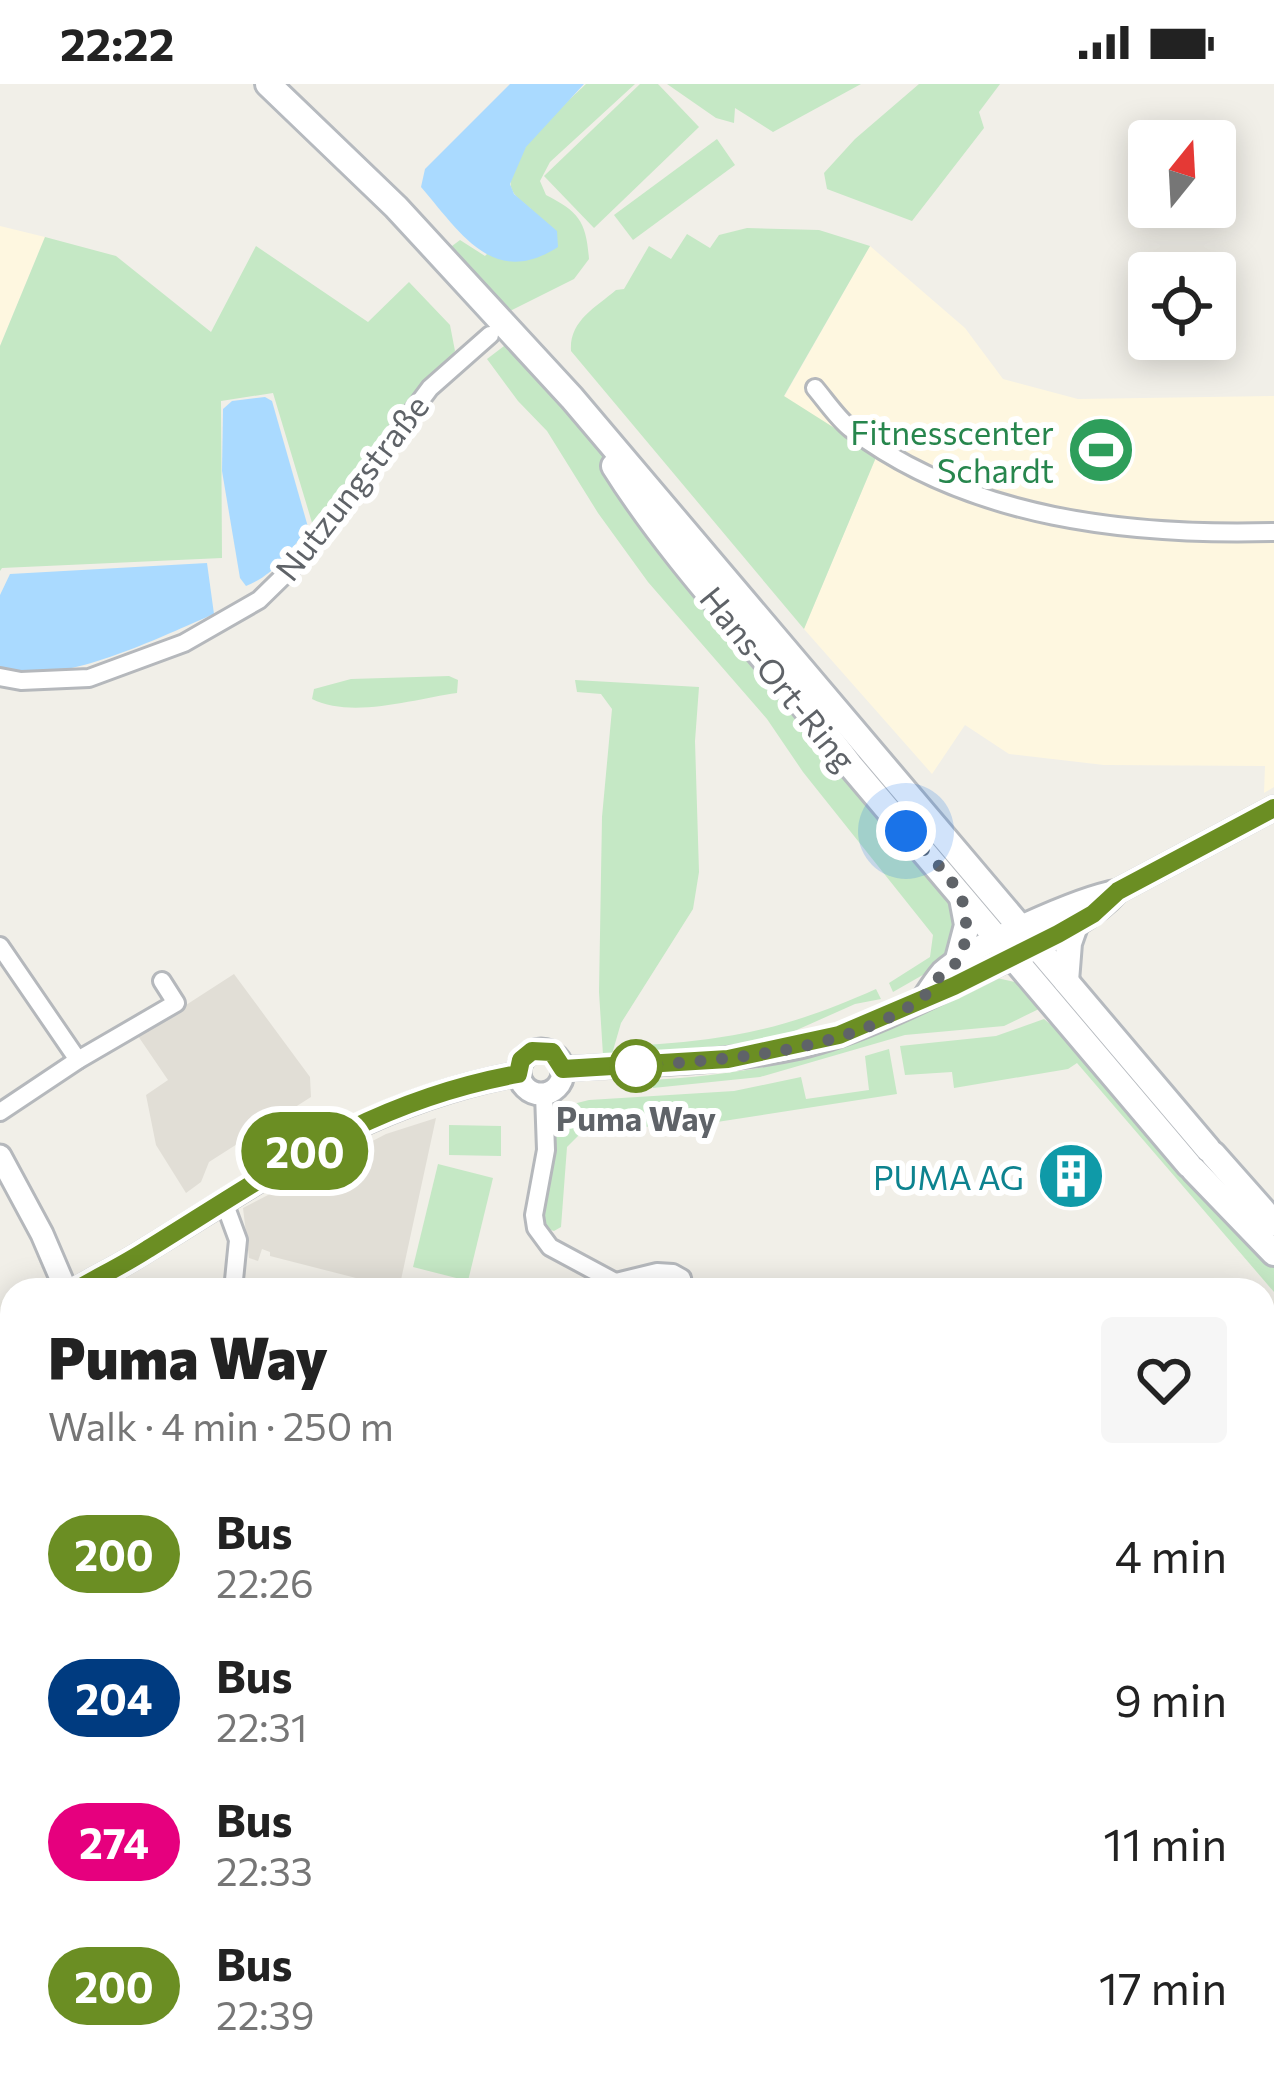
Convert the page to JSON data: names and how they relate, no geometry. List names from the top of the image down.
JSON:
{
  "streets": {
    "main road": ["Hans-Ort-Ring"],
    "street": ["Nutzungstraße"]
  },
  "places": {
    "sports": ["Fitnesscenter Schardt"],
    "other": ["Puma Way"],
    "building": ["PUMA AG"]
  },
  "lines": ["bus line 200"],
  "north": "top",
  "page": {
    "status": "22:22",
    "on_map": "200",
    "heading": ["Puma Way", "Walk · 4 min · 250 m"],
    "list": [
      {
        "mark": "200",
        "name": "Bus",
        "note": "22:26",
        "value": "4 min"
      },
      {
        "mark": "204",
        "name": "Bus",
        "note": "22:31",
        "value": "9 min"
      },
      {
        "mark": "274",
        "name": "Bus",
        "note": "22:33",
        "value": "11 min"
      },
      {
        "mark": "200",
        "name": "Bus",
        "note": "22:39",
        "value": "17 min"
      }
    ]
  }
}
